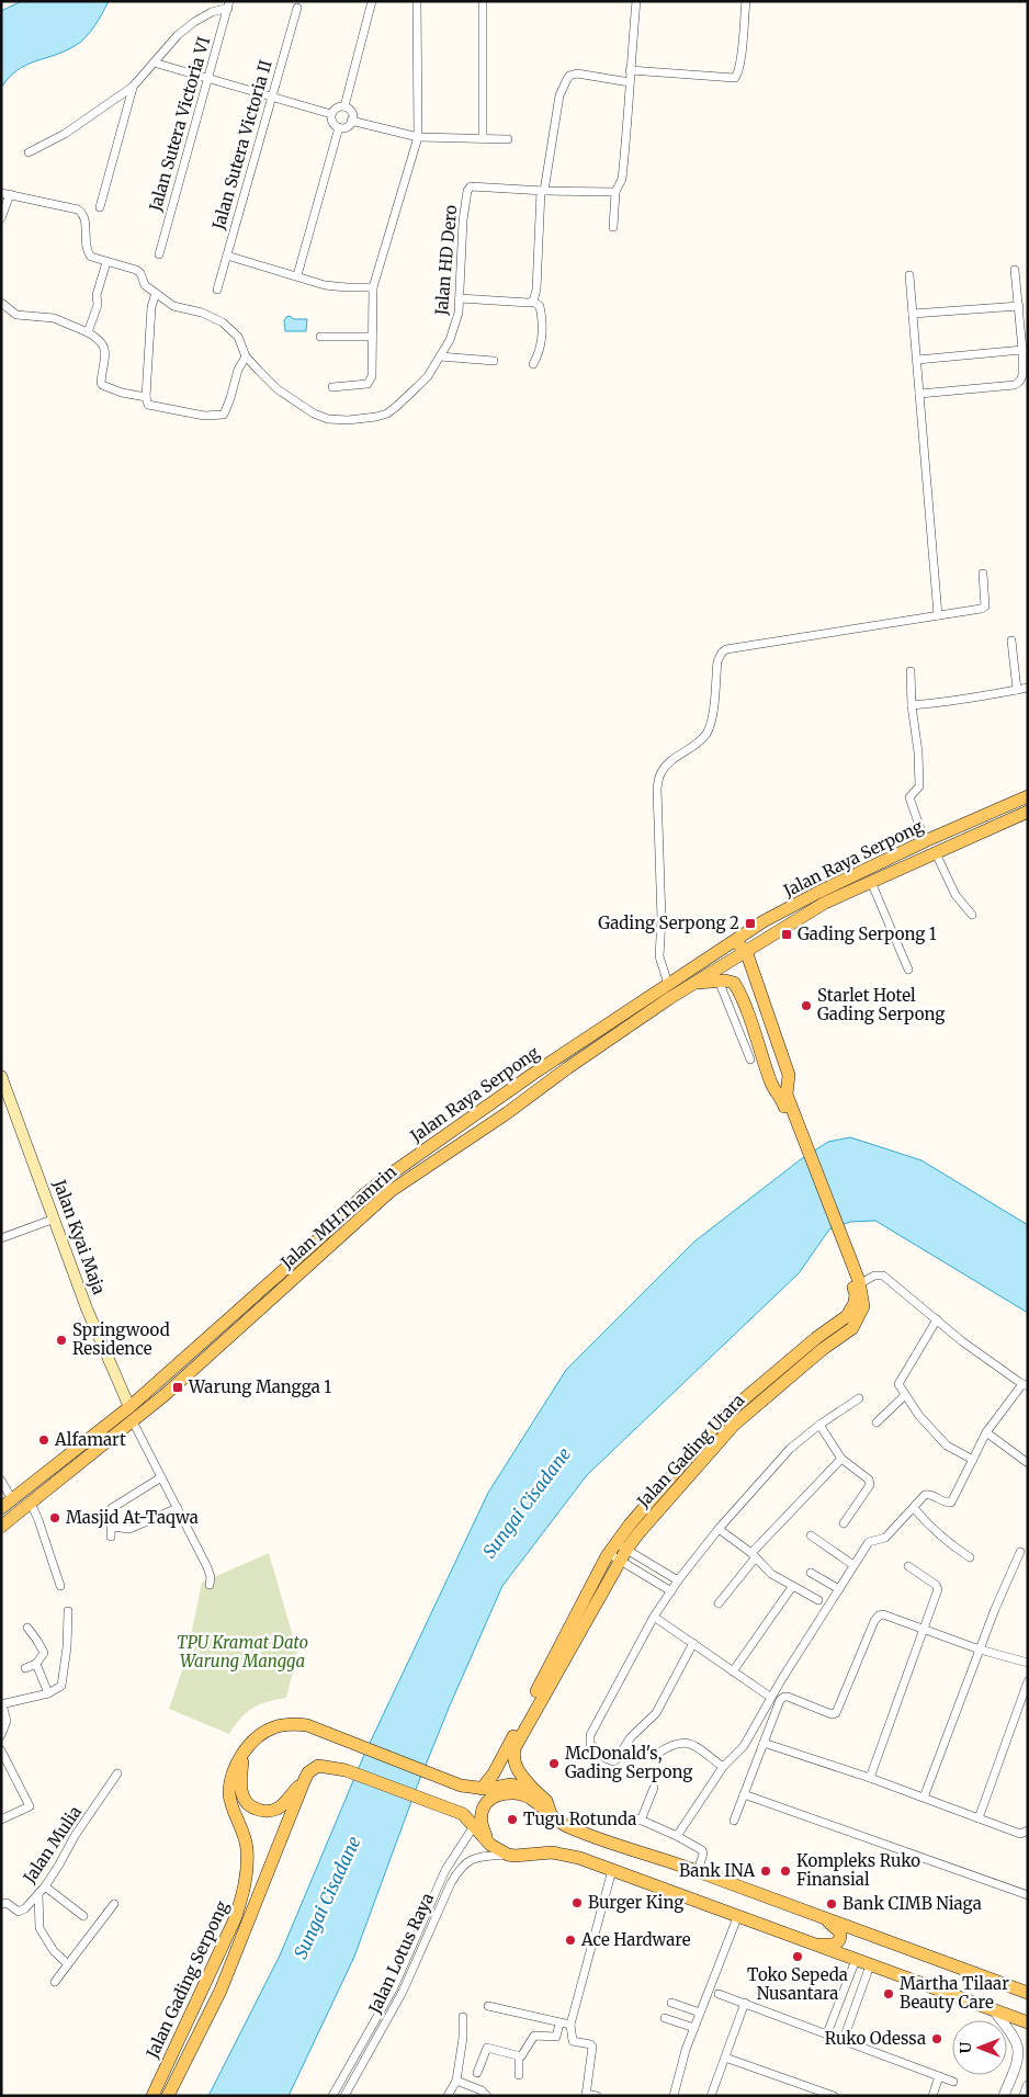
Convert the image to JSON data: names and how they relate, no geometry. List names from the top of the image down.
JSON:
{
  "streets": {
    "main road": [
      "Jalan Raya Serpong",
      "Jalan MH.Thamrin",
      "Jalan Kyai Maja",
      "Jalan Gading Utara",
      "Jalan Gading Serpong"
    ],
    "street": [
      "Jalan Sutera Victoria VI",
      "Jalan Sutera Victoria II",
      "Jalan HD Dero",
      "Jalan Mulia",
      "Jalan Lotus Raya"
    ]
  },
  "crossings": [
    ["Jalan Raya Serpong", "Jalan MH.Thamrin"],
    ["Jalan Raya Serpong", "Jalan Kyai Maja"],
    ["Jalan Raya Serpong", "Jalan Gading Utara"],
    ["Jalan Gading Utara", "Jalan Gading Serpong"]
  ],
  "water": ["Sungai Cisadane"],
  "parks": ["TPU Kramat Dato Warung Mangga"],
  "places": {
    "transit": ["Gading Serpong 2", "Gading Serpong 1", "Warung Mangga 1"],
    "other": [
      "Starlet Hotel Gading Serpong",
      "Springwood Residence",
      "Alfamart",
      "Masjid At-Taqwa",
      "McDonald's, Gading Serpong",
      "Tugu Rotunda",
      "Bank INA",
      "Kompleks Ruko Finansial",
      "Burger King",
      "Bank CIMB Niaga",
      "Ace Hardware",
      "Toko Sepeda Nusantara",
      "Martha Tilaar Beauty Care",
      "Ruko Odessa"
    ]
  },
  "north": "left"
}
